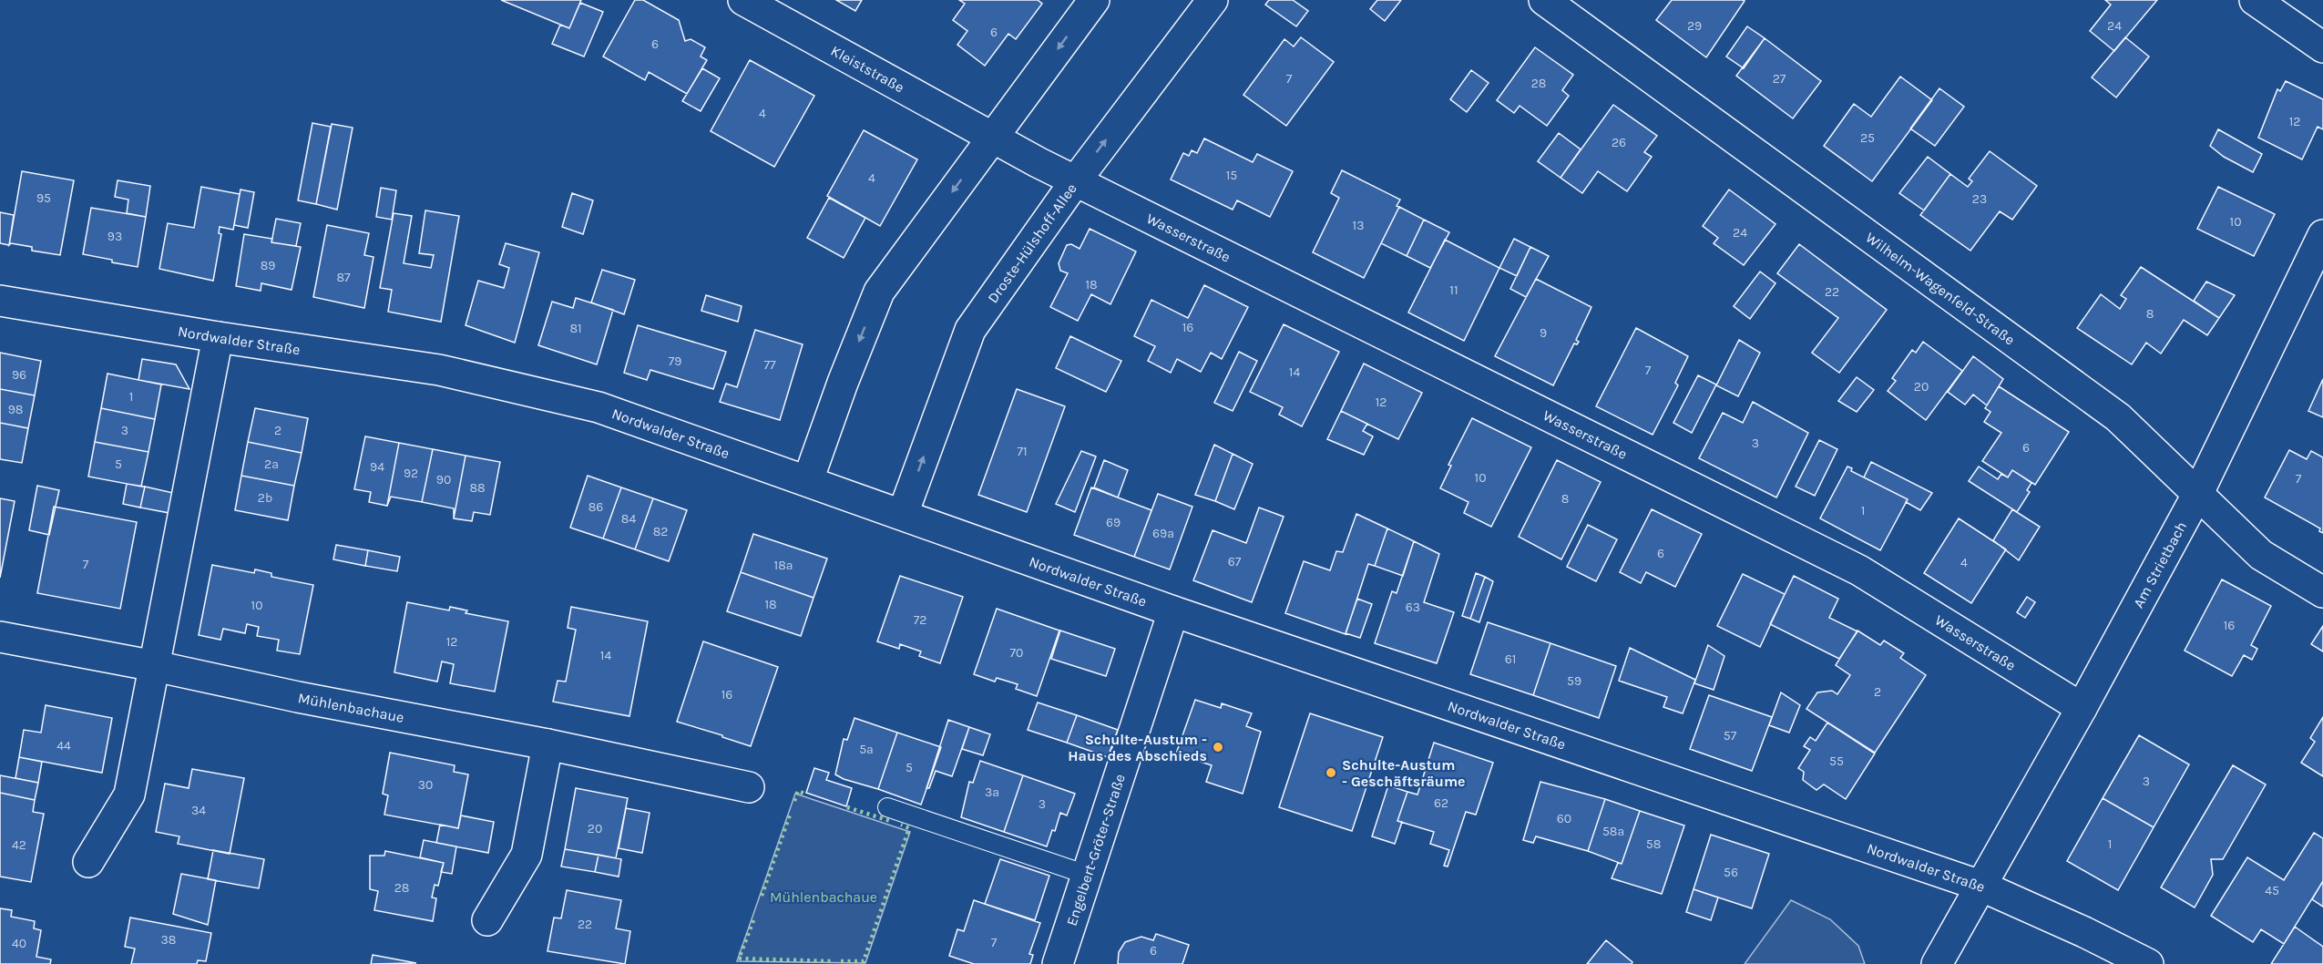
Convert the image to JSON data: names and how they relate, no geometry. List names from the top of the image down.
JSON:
{
  "streets": {
    "street": [
      "Kleiststraße",
      "Wasserstraße",
      "Droste-Hülshoff-Allee",
      "Wilhelm-Wagenfeld-Straße",
      "Nordwalder Straße",
      "Am Strietbach",
      "Mühlenbachaue",
      "Engelbert-Gröter-Straße"
    ]
  },
  "crossings": [
    ["Kleiststraße", "Wasserstraße"],
    ["Kleiststraße", "Droste-Hülshoff-Allee"],
    ["Wasserstraße", "Droste-Hülshoff-Allee"],
    ["Wasserstraße", "Am Strietbach"],
    ["Droste-Hülshoff-Allee", "Nordwalder Straße"],
    ["Wilhelm-Wagenfeld-Straße", "Am Strietbach"],
    ["Nordwalder Straße", "Am Strietbach"],
    ["Nordwalder Straße", "Engelbert-Gröter-Straße"]
  ],
  "parks": ["Mühlenbachaue"],
  "places": ["Schulte-Austum - Haus des Abschieds", "Schulte-Austum - Geschäftsräume"],
  "house_numbers": [
    "29",
    "24",
    "6",
    "6",
    "7",
    "27",
    "28",
    "4",
    "12",
    "25",
    "26",
    "15",
    "4",
    "95",
    "23",
    "10",
    "13",
    "24",
    "93",
    "89",
    "87",
    "18",
    "11",
    "22",
    "8",
    "16",
    "81",
    "9",
    "79",
    "77",
    "7",
    "14",
    "96",
    "20",
    "1",
    "12",
    "98",
    "3",
    "2",
    "3",
    "6",
    "71",
    "5",
    "2a",
    "94",
    "92",
    "10",
    "7",
    "90",
    "88",
    "2b",
    "8",
    "86",
    "1",
    "84",
    "69",
    "82",
    "69a",
    "6",
    "67",
    "4",
    "7",
    "18a",
    "18",
    "10",
    "63",
    "72",
    "16",
    "12",
    "70",
    "14",
    "61",
    "59",
    "2",
    "16",
    "57",
    "44",
    "5a",
    "55",
    "5",
    "3",
    "30",
    "3a",
    "62",
    "3",
    "34",
    "60",
    "20",
    "58a",
    "58",
    "1",
    "42",
    "56",
    "28",
    "45",
    "22",
    "38",
    "7",
    "40",
    "6"
  ]
}
